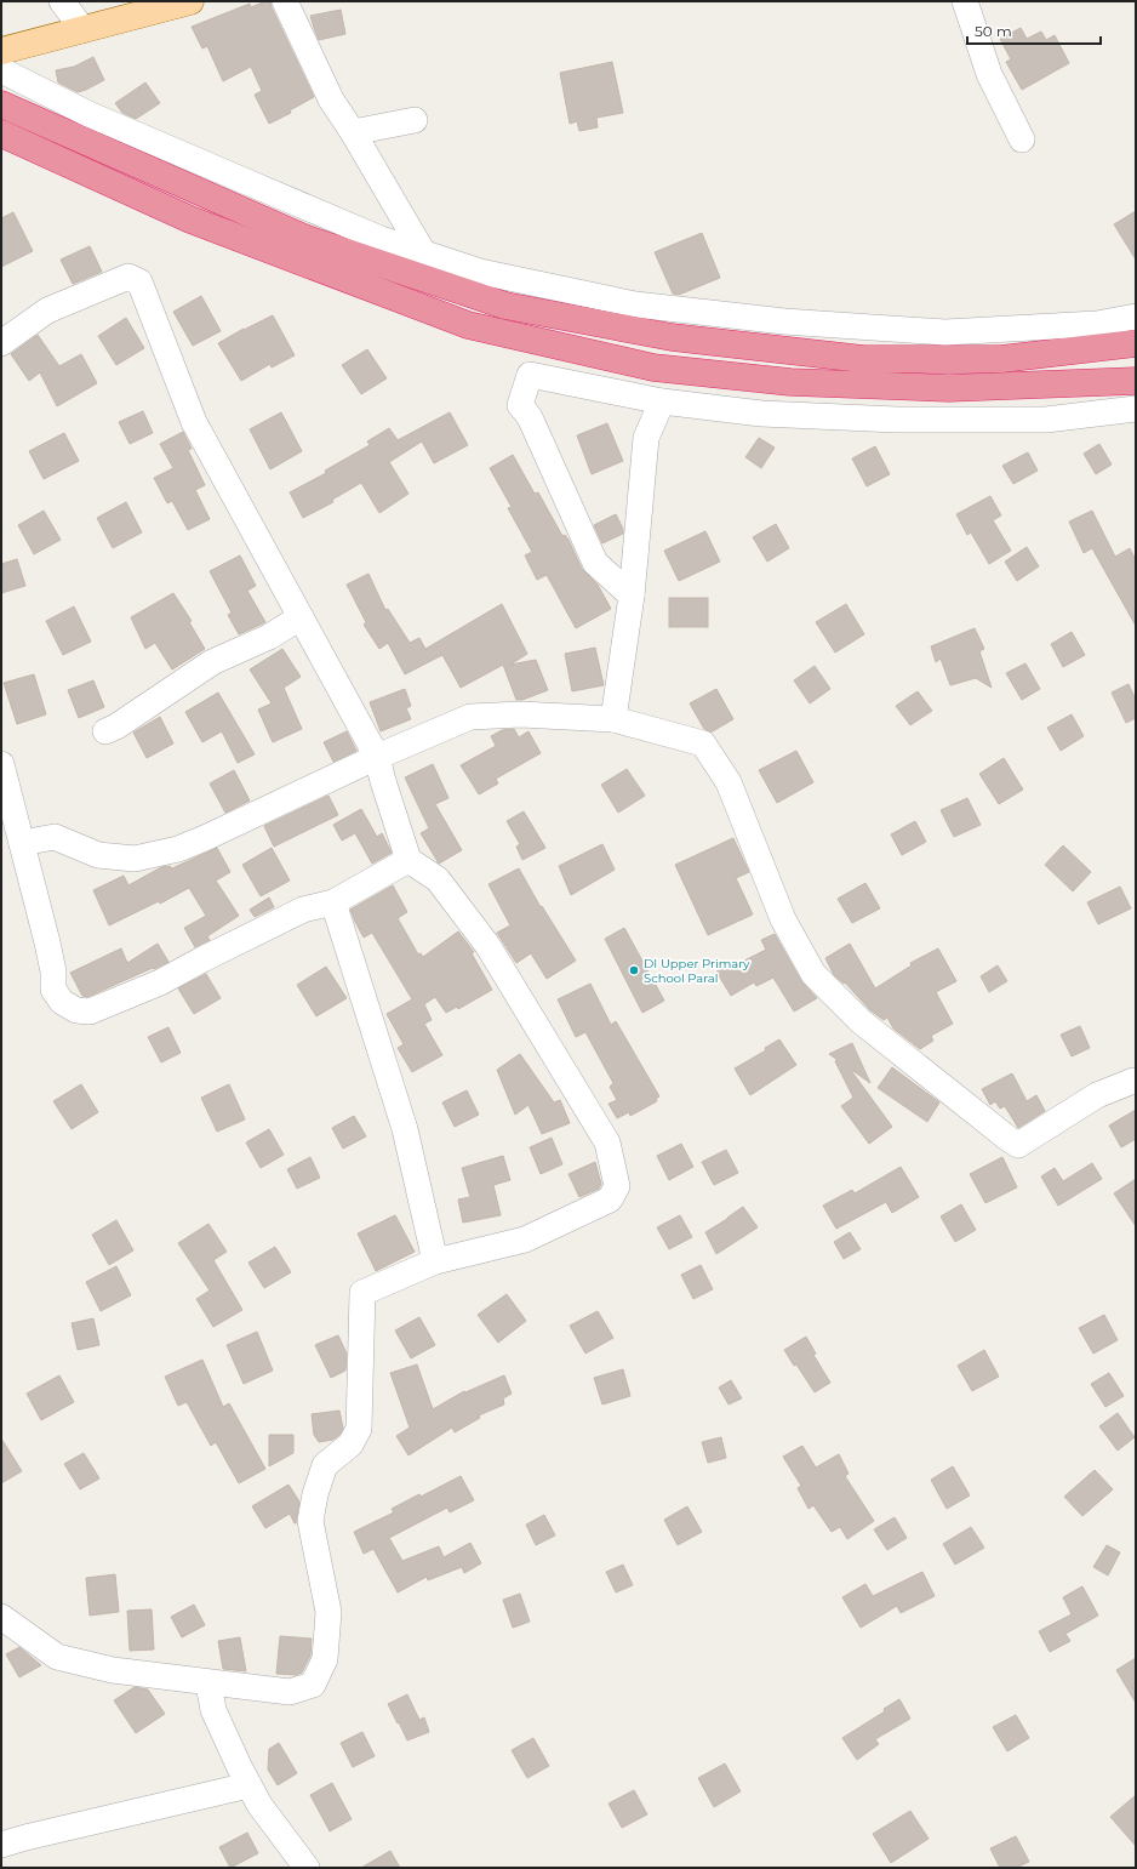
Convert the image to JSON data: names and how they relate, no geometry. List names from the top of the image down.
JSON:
{
  "places": ["DI Upper Primary School Paral"],
  "scale_bar": "50 m"
}
